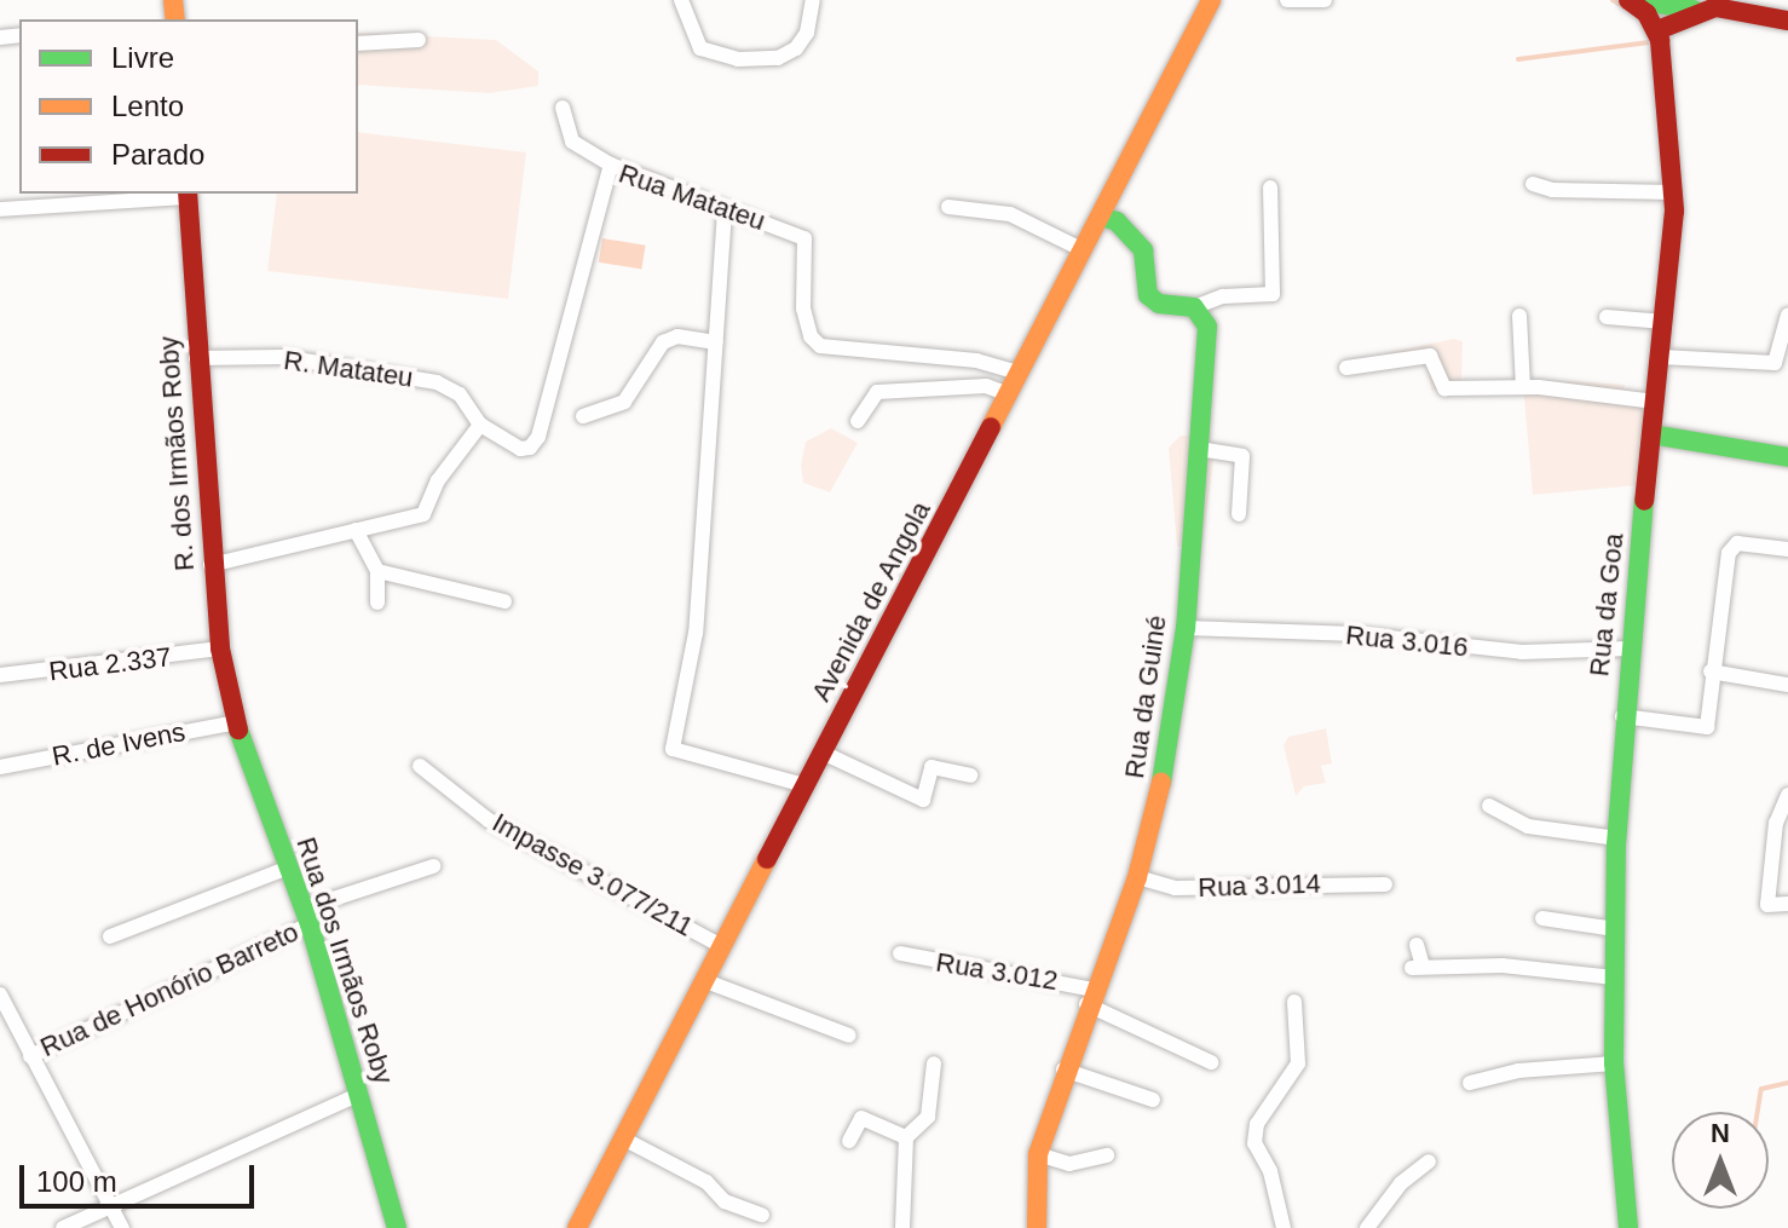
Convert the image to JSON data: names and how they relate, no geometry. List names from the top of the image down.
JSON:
{
  "streets": {
    "street": [
      "Rua Matateu",
      "R. Matateu",
      "R. dos Irmãos Roby",
      "Avenida de Angola",
      "Rua da Goa",
      "Rua 3.016",
      "Rua 2.337",
      "Rua da Guiné",
      "R. de Ivens",
      "Impasse 3.077/211",
      "Rua 3.014",
      "Rua dos Irmãos Roby",
      "Rua 3.012",
      "Rua de Honório Barreto"
    ]
  },
  "crossings": [
    ["Rua Matateu", "R. Matateu"],
    ["Rua Matateu", "Avenida de Angola"],
    ["R. Matateu", "R. dos Irmãos Roby"],
    ["R. dos Irmãos Roby", "Rua 2.337"],
    ["R. dos Irmãos Roby", "R. de Ivens"],
    ["R. dos Irmãos Roby", "Rua dos Irmãos Roby"],
    ["Avenida de Angola", "Impasse 3.077/211"],
    ["Rua da Goa", "Rua 3.016"],
    ["Rua 3.016", "Rua da Guiné"],
    ["Rua da Guiné", "Rua 3.014"],
    ["Rua da Guiné", "Rua 3.012"],
    ["R. de Ivens", "Rua dos Irmãos Roby"],
    ["Rua dos Irmãos Roby", "Rua de Honório Barreto"]
  ],
  "legend": ["Livre", "Lento", "Parado"],
  "scale_bar": "100 m",
  "north": "top"
}
